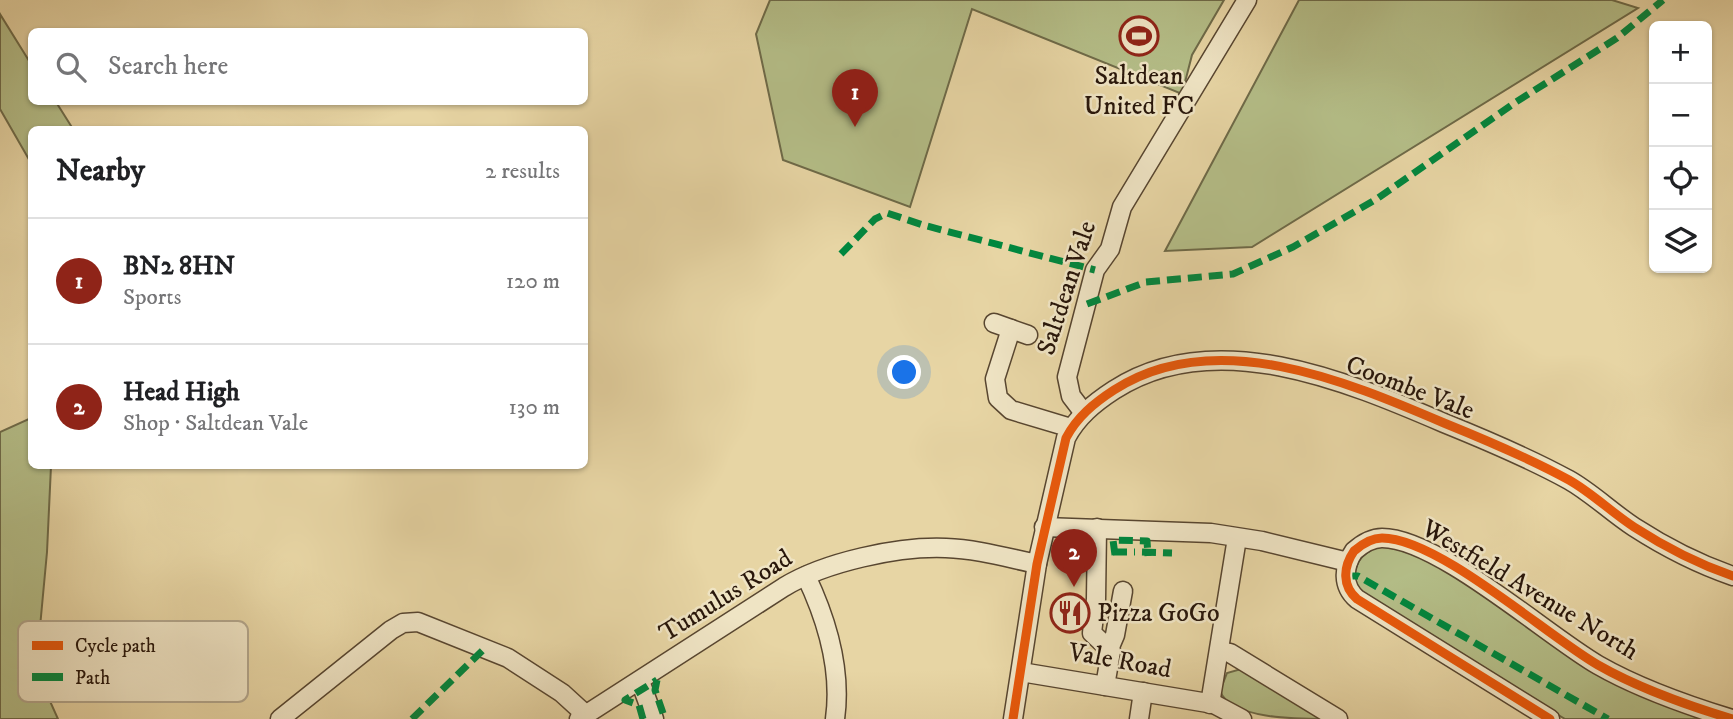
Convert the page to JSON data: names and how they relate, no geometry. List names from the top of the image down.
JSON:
{
  "streets": {
    "street": [
      "Saltdean Vale",
      "Coombe Vale",
      "Westfield Avenue North",
      "Tumulus Road",
      "Vale Road"
    ]
  },
  "crossings": [
    ["Saltdean Vale", "Coombe Vale"],
    ["Coombe Vale", "Tumulus Road"]
  ],
  "places": {
    "sports": ["Saltdean United FC"],
    "restaurant": ["Pizza GoGo"]
  },
  "legend": ["Cycle path", "Path"],
  "page": {
    "map_buttons": ["+", "−"],
    "search": "Search here",
    "pins": ["1", "2"],
    "heading": ["Nearby", "2 results"],
    "list": [
      {
        "mark": "1",
        "name": "BN2 8HN",
        "note": "Sports",
        "value": "120 m"
      },
      {
        "mark": "2",
        "name": "Head High",
        "note": "Shop · Saltdean Vale",
        "value": "130 m"
      }
    ]
  }
}
